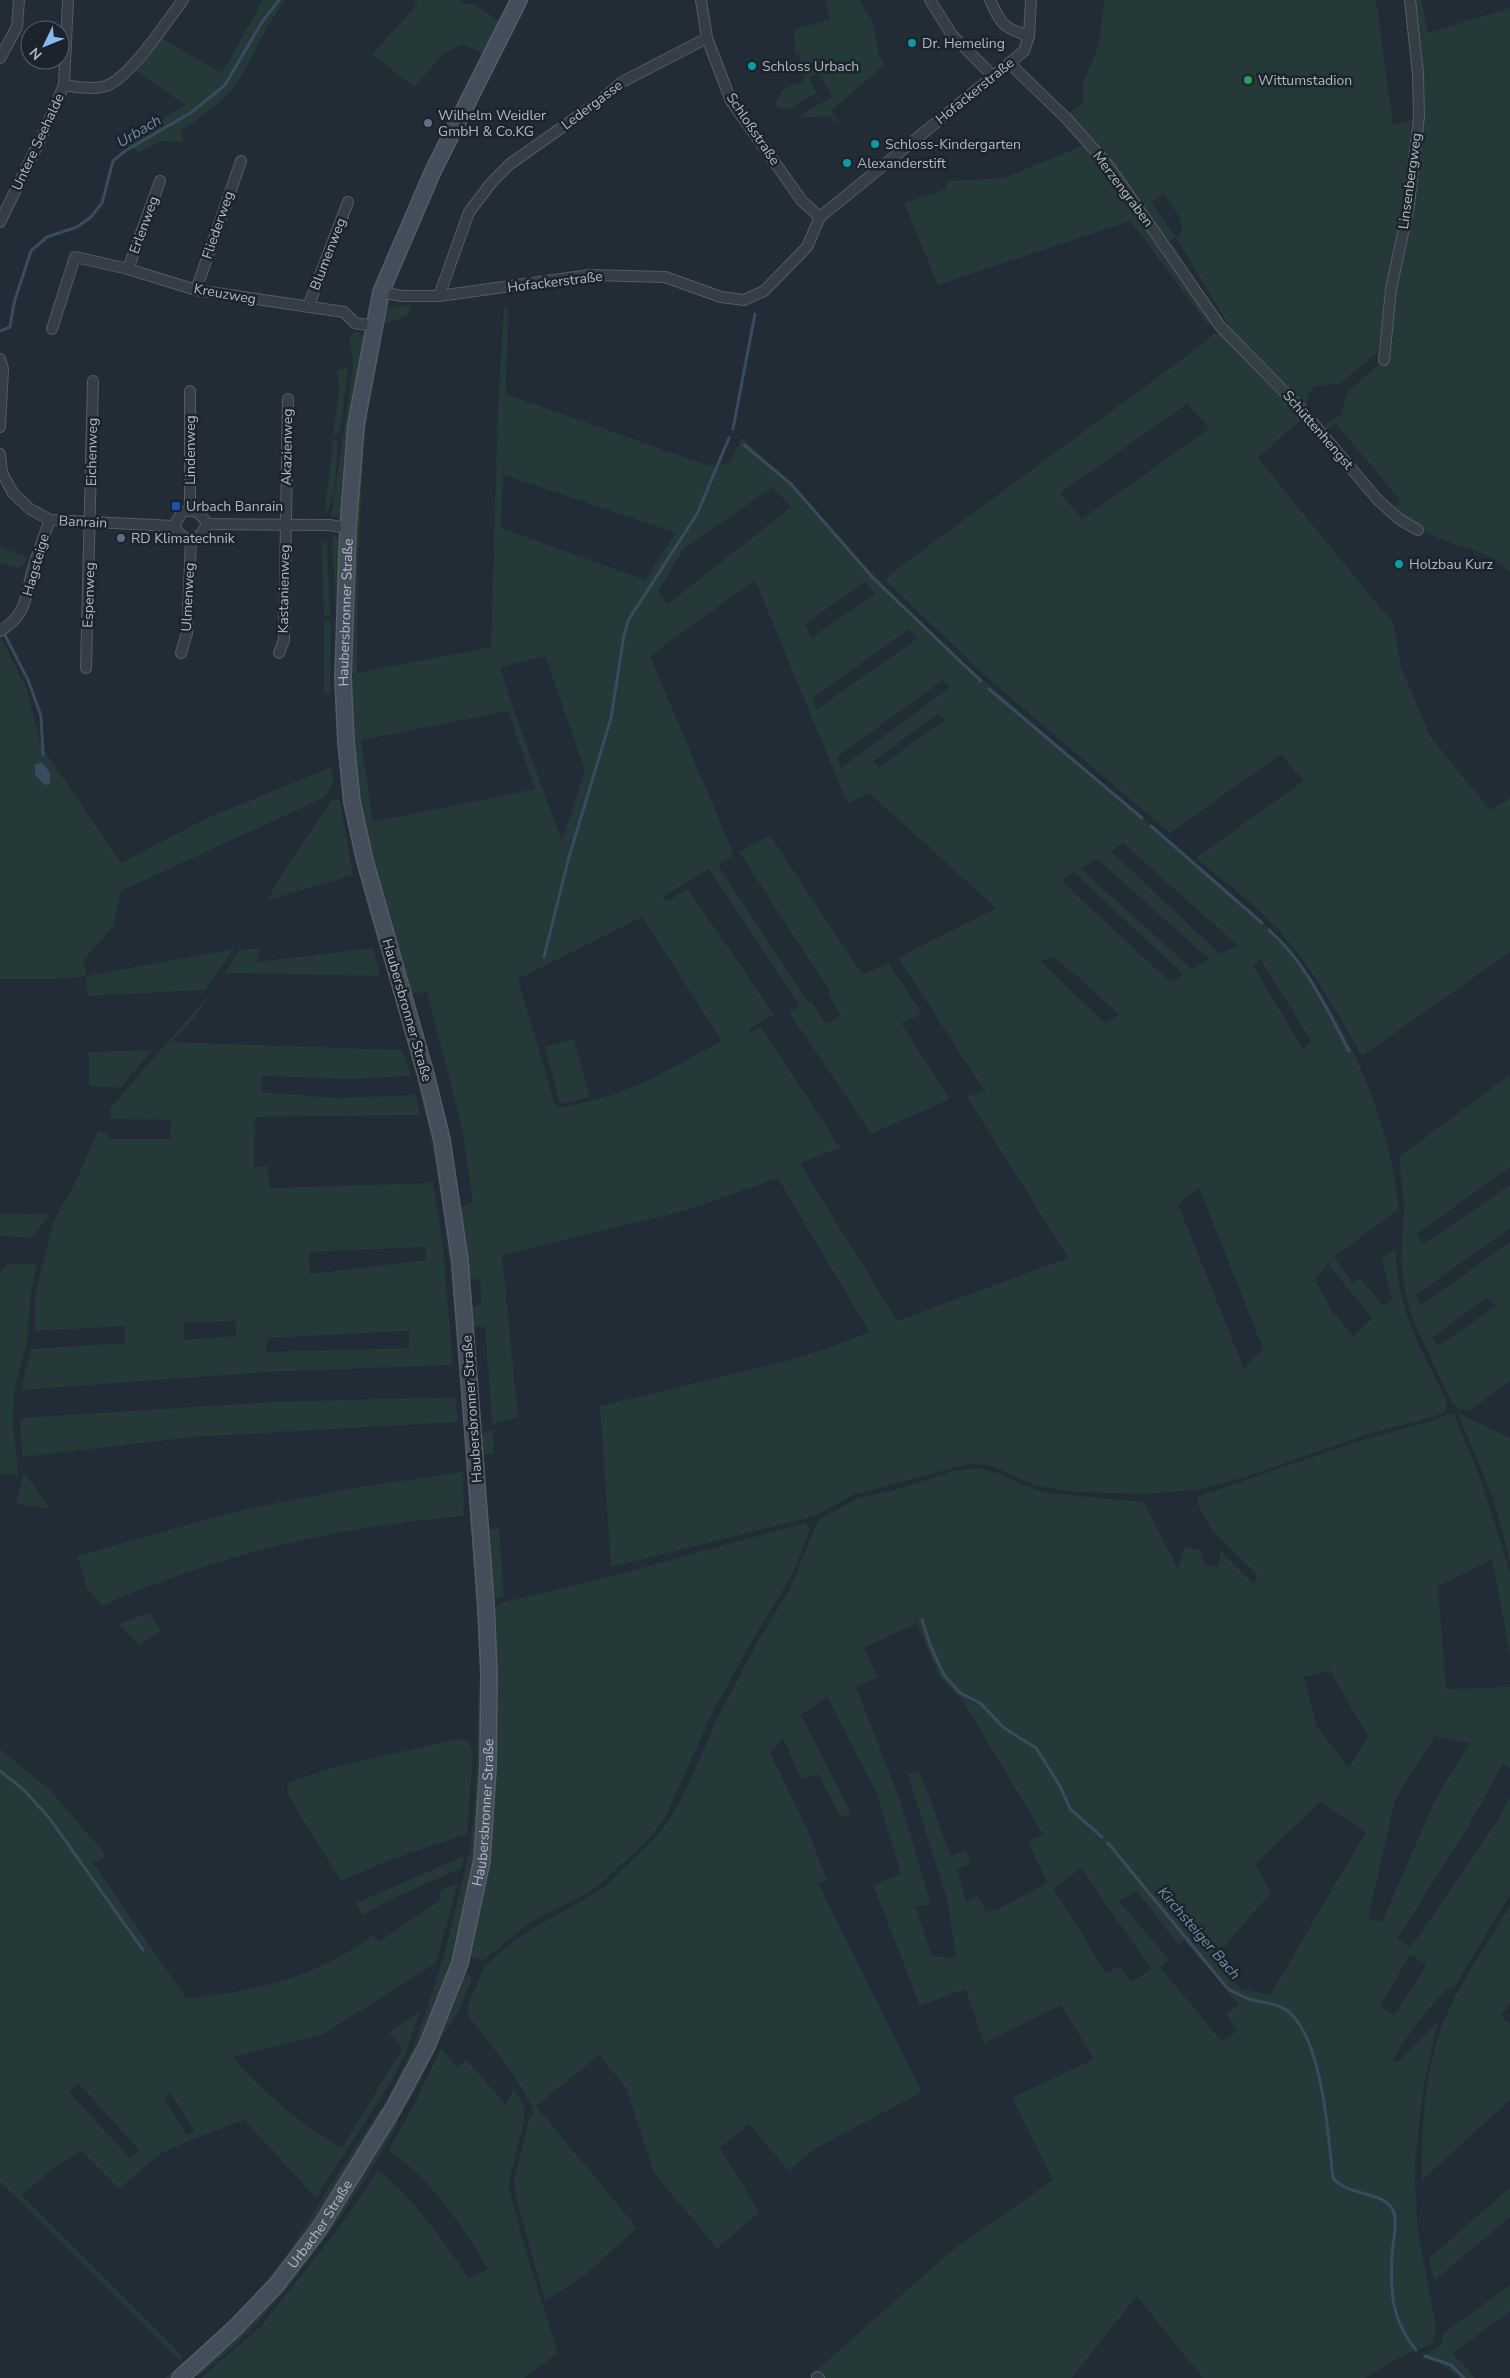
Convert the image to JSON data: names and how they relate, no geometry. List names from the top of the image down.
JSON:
{
  "streets": {
    "street": [
      "Hofackerstraße",
      "Ledergasse",
      "Schloßstraße",
      "Untere Seehalde",
      "Linsenbergweg",
      "Merzengraben",
      "Erlenweg",
      "Fliederweg",
      "Blumenweg",
      "Kreuzweg",
      "Schüttenhengst",
      "Akazienweg",
      "Lindenweg",
      "Eichenweg",
      "Banrain",
      "Hagsteige",
      "Kastanienweg",
      "Espenweg",
      "Ulmenweg",
      "Haubersbronner Straße",
      "Urbacher Straße"
    ]
  },
  "crossings": [
    ["Hofackerstraße", "Ledergasse"],
    ["Hofackerstraße", "Schloßstraße"],
    ["Hofackerstraße", "Merzengraben"],
    ["Hofackerstraße", "Haubersbronner Straße"],
    ["Ledergasse", "Schloßstraße"],
    ["Merzengraben", "Schüttenhengst"],
    ["Erlenweg", "Kreuzweg"],
    ["Fliederweg", "Kreuzweg"],
    ["Blumenweg", "Kreuzweg"],
    ["Kreuzweg", "Haubersbronner Straße"],
    ["Akazienweg", "Kastanienweg"],
    ["Lindenweg", "Banrain"],
    ["Lindenweg", "Ulmenweg"],
    ["Eichenweg", "Banrain"],
    ["Eichenweg", "Espenweg"],
    ["Banrain", "Hagsteige"],
    ["Banrain", "Espenweg"],
    ["Banrain", "Ulmenweg"],
    ["Haubersbronner Straße", "Urbacher Straße"]
  ],
  "water": ["Urbach", "Kirchsteiger Bach"],
  "places": {
    "other": [
      "Dr. Hemeling",
      "Schloss Urbach",
      "Wittumstadion",
      "Wilhelm Weidler GmbH & Co.KG",
      "Schloss-Kindergarten",
      "Alexanderstift",
      "RD Klimatechnik",
      "Holzbau Kurz"
    ],
    "transit": ["Urbach Banrain"]
  },
  "north": "bottom left"
}
